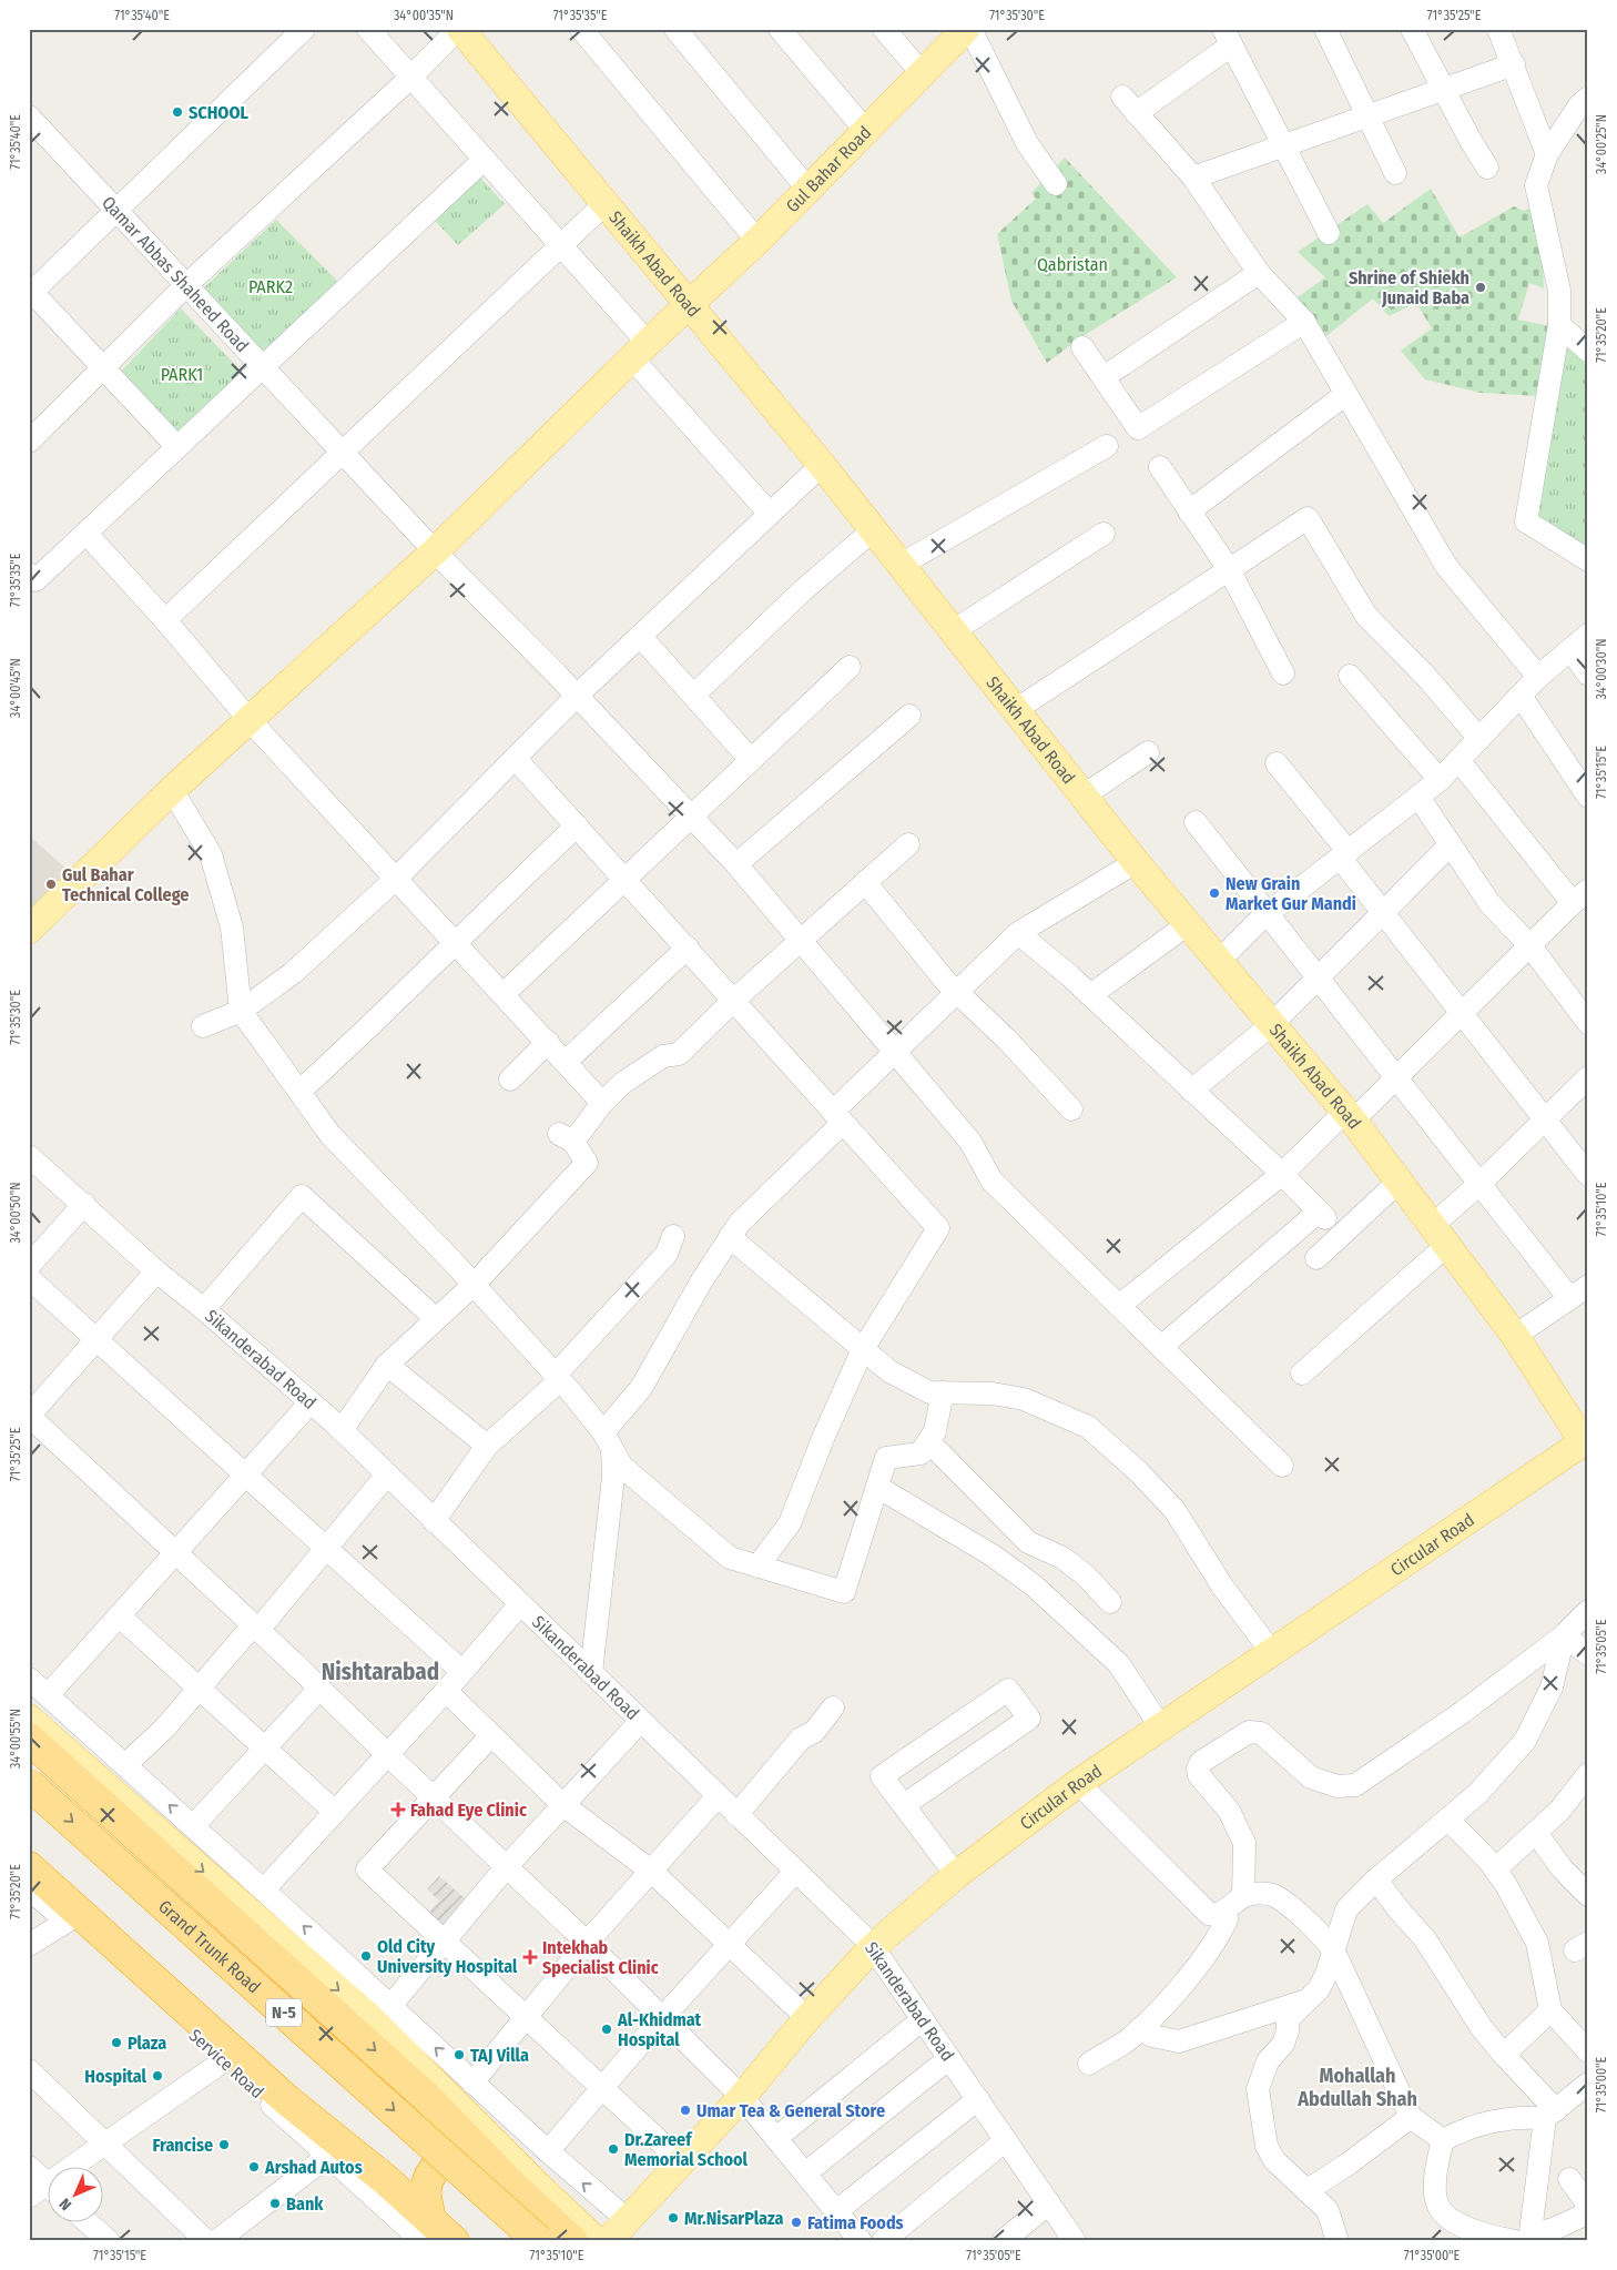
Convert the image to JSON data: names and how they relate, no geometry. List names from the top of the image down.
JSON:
{
  "streets": {
    "highway": ["Grand Trunk Road", "N-5"],
    "main road": ["Gul Bahar Road", "Shaikh Abad Road", "Circular Road"],
    "street": ["Qamar Abbas Shaheed Road", "Sikanderabad Road", "Service Road"]
  },
  "crossings": [
    ["Gul Bahar Road", "Shaikh Abad Road"],
    ["Gul Bahar Road", "Qamar Abbas Shaheed Road"],
    ["Shaikh Abad Road", "Circular Road"],
    ["Sikanderabad Road", "Circular Road"]
  ],
  "districts": ["Nishtarabad", "Mohallah Abdullah Shah"],
  "parks": ["Qabristan", "PARK2", "PARK1"],
  "places": {
    "other": [
      "SCHOOL",
      "Shrine of Shiekh Junaid Baba",
      "Gul Bahar Technical College",
      "New Grain Market Gur Mandi",
      "Old City University Hospital",
      "Al-Khidmat Hospital",
      "Plaza",
      "TAJ Villa",
      "Hospital",
      "Umar Tea & General Store",
      "Francise",
      "Dr.Zareef Memorial School",
      "Arshad Autos",
      "Bank",
      "Mr.NisarPlaza",
      "Fatima Foods"
    ],
    "health": ["Fahad Eye Clinic", "Intekhab Specialist Clinic"]
  },
  "north": "bottom left",
  "coordinates": [
    "71°35'40\"E",
    "34°00'35\"N",
    "71°35'35\"E",
    "71°35'30\"E",
    "71°35'25\"E",
    "34°00'25\"N",
    "71°35'20\"E",
    "34°00'30\"N",
    "34°00'45\"N",
    "71°35'15\"E",
    "71°35'10\"E",
    "34°00'50\"N",
    "71°35'05\"E",
    "34°00'55\"N",
    "71°35'00\"E"
  ]
}
